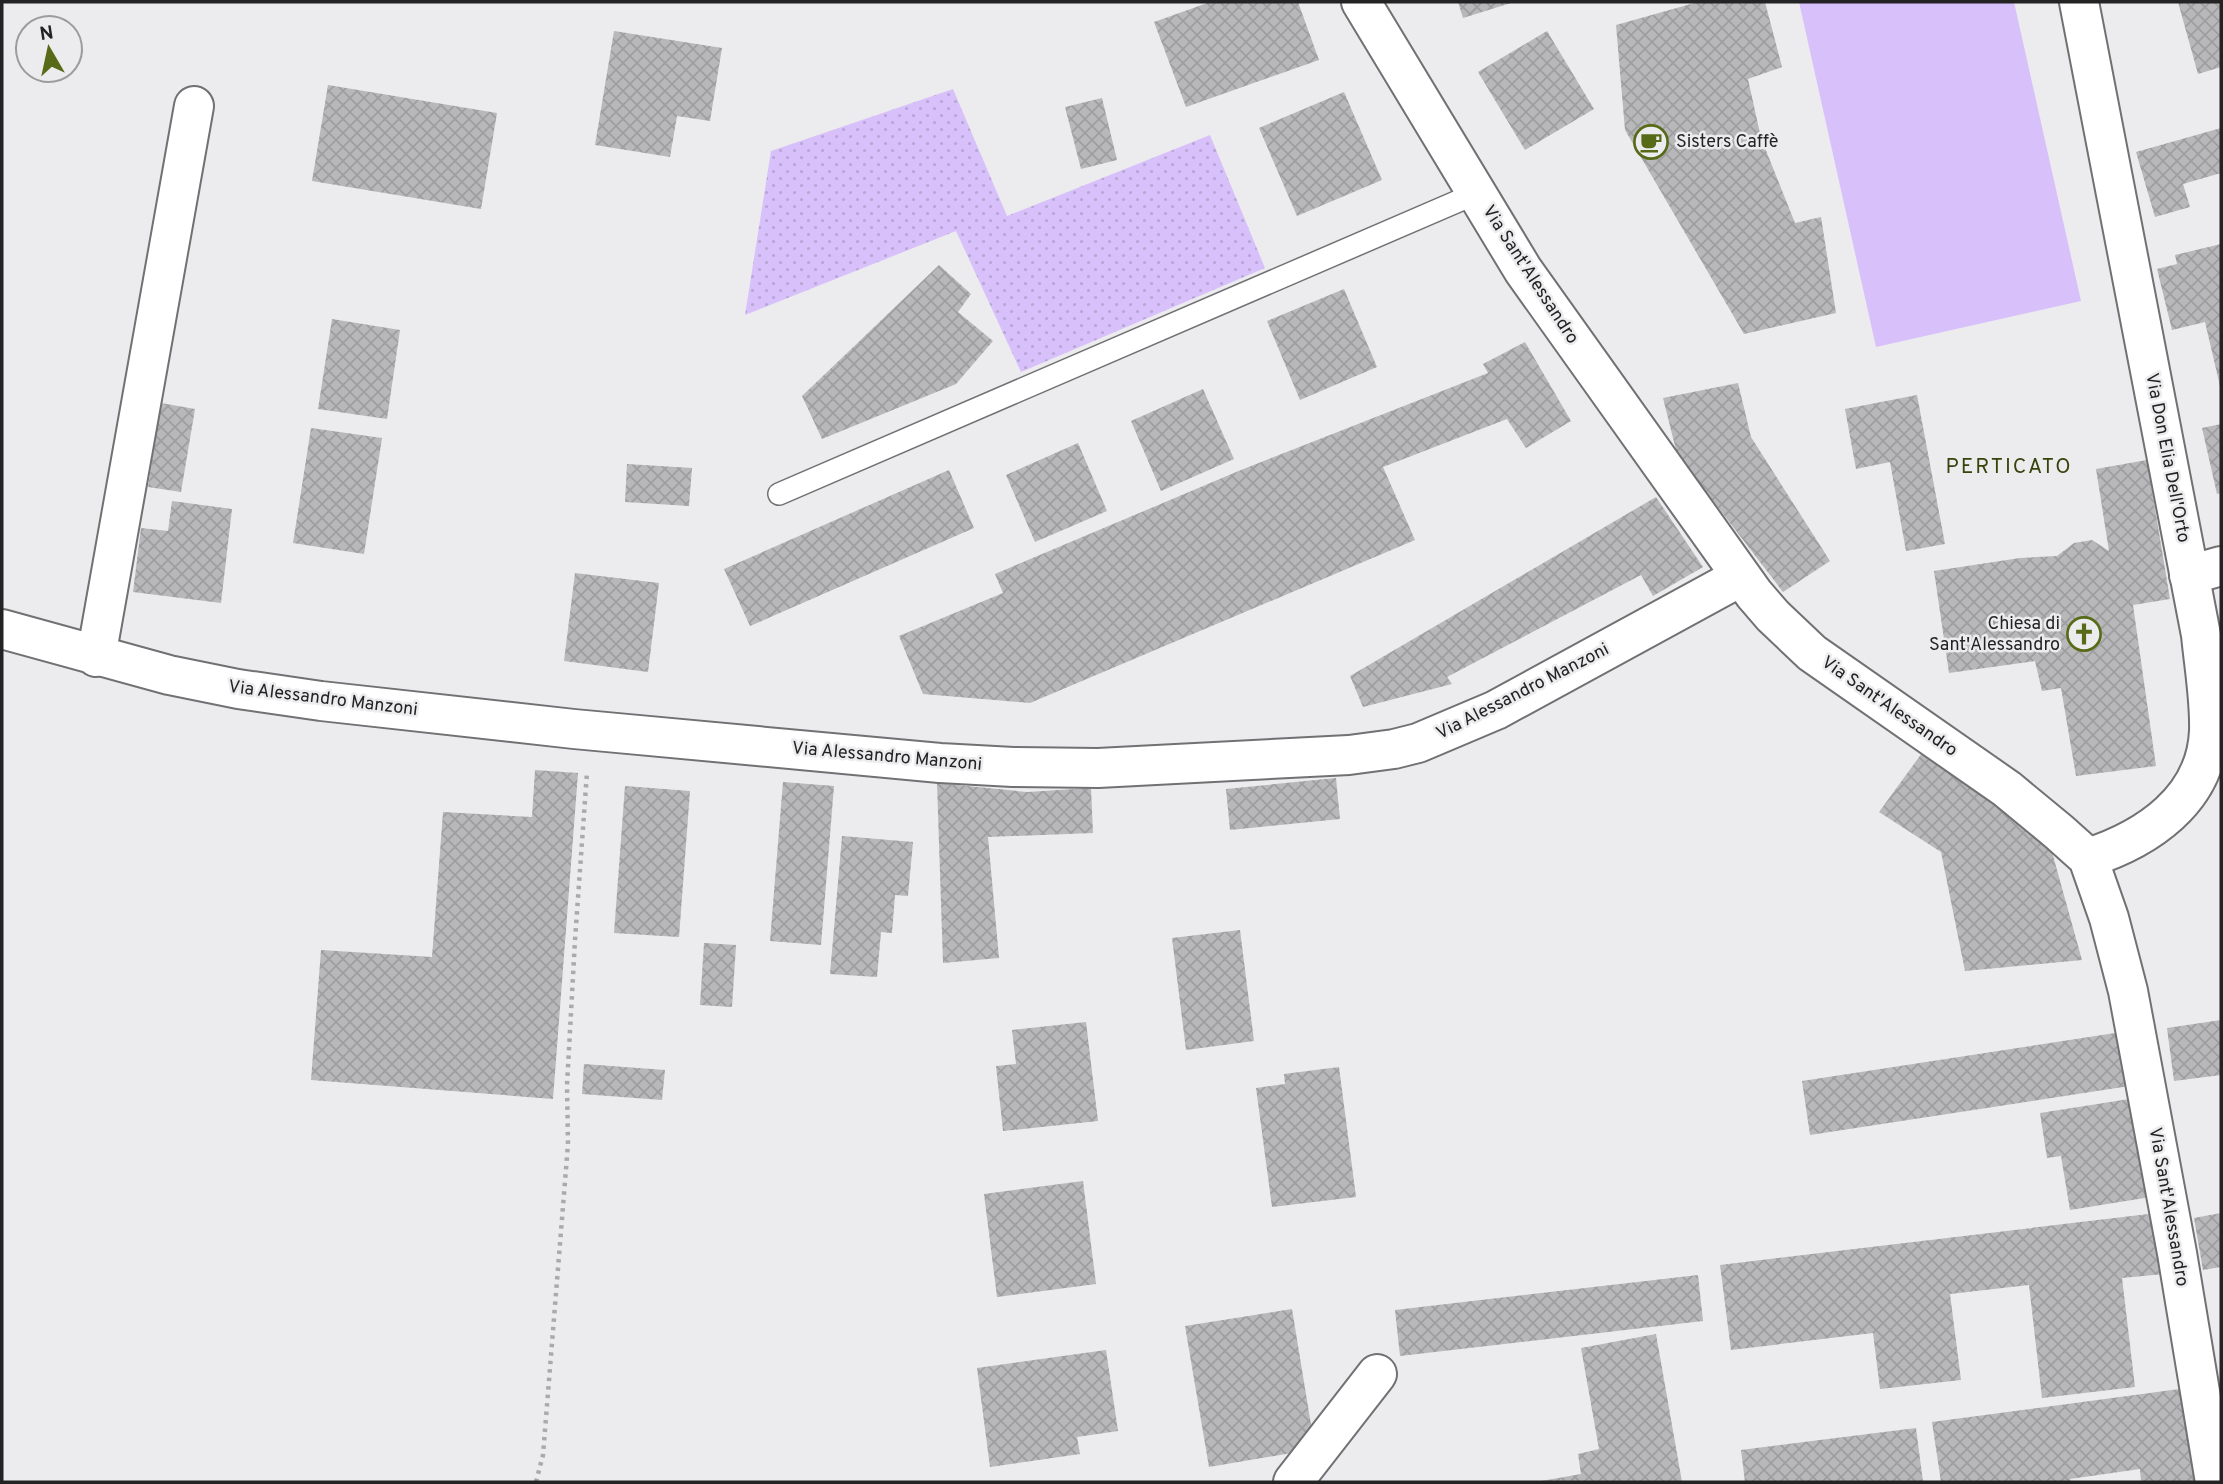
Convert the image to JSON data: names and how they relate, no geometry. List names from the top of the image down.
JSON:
{
  "streets": {
    "street": ["Via Sant'Alessandro", "Via Don Elia Dell'Orto", "Via Alessandro Manzoni"]
  },
  "crossings": [
    ["Via Sant'Alessandro", "Via Don Elia Dell'Orto"],
    ["Via Sant'Alessandro", "Via Alessandro Manzoni"]
  ],
  "districts": ["PERTICATO"],
  "places": {
    "cafe": ["Sisters Caffè"],
    "church": ["Chiesa di Sant'Alessandro"]
  },
  "north": "top"
}
